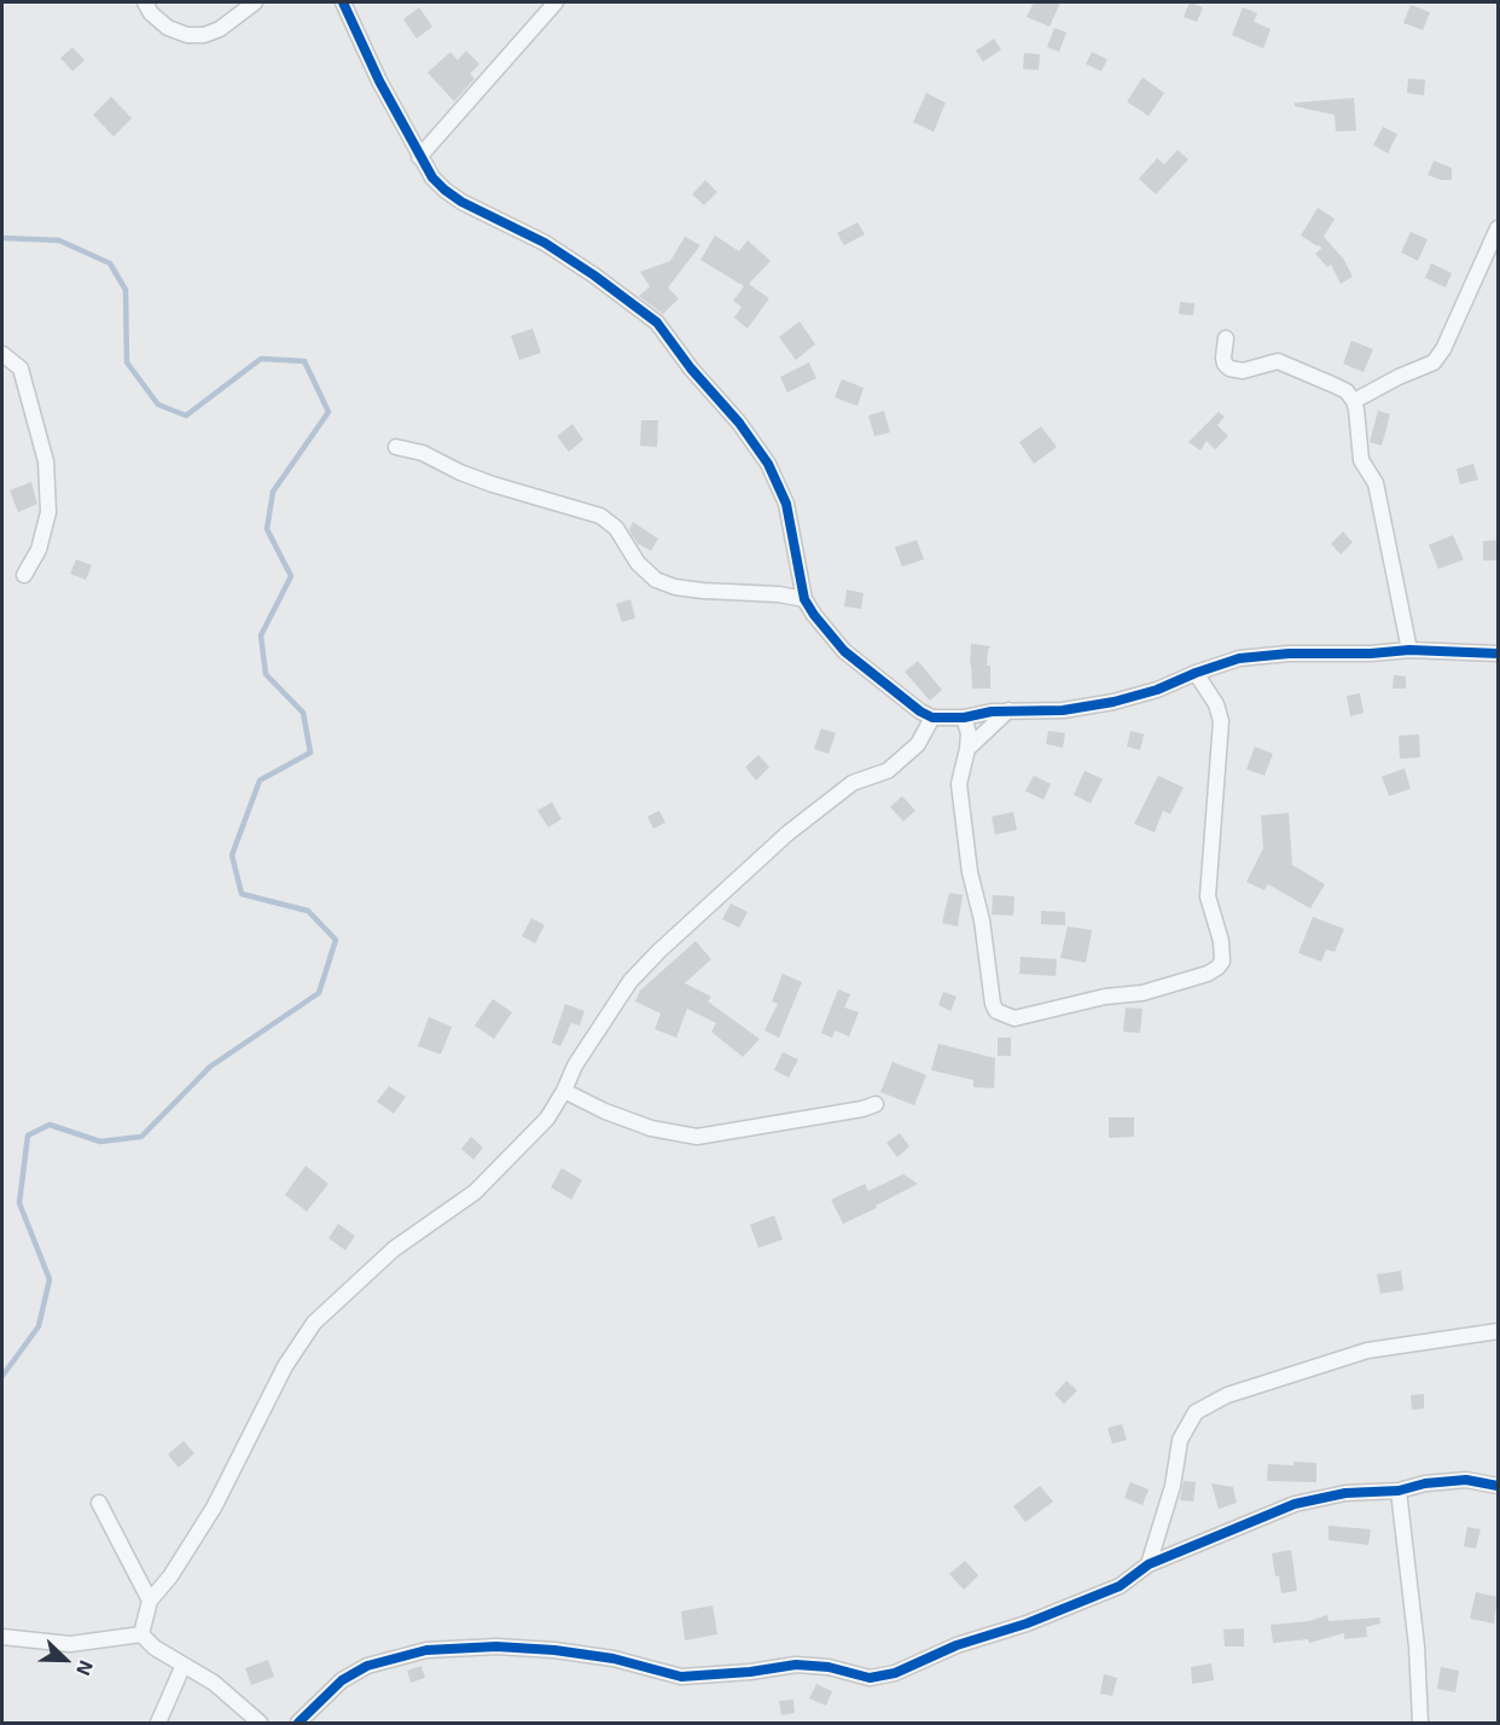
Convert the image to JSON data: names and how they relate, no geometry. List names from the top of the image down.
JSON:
{
  "north": "bottom right"
}
